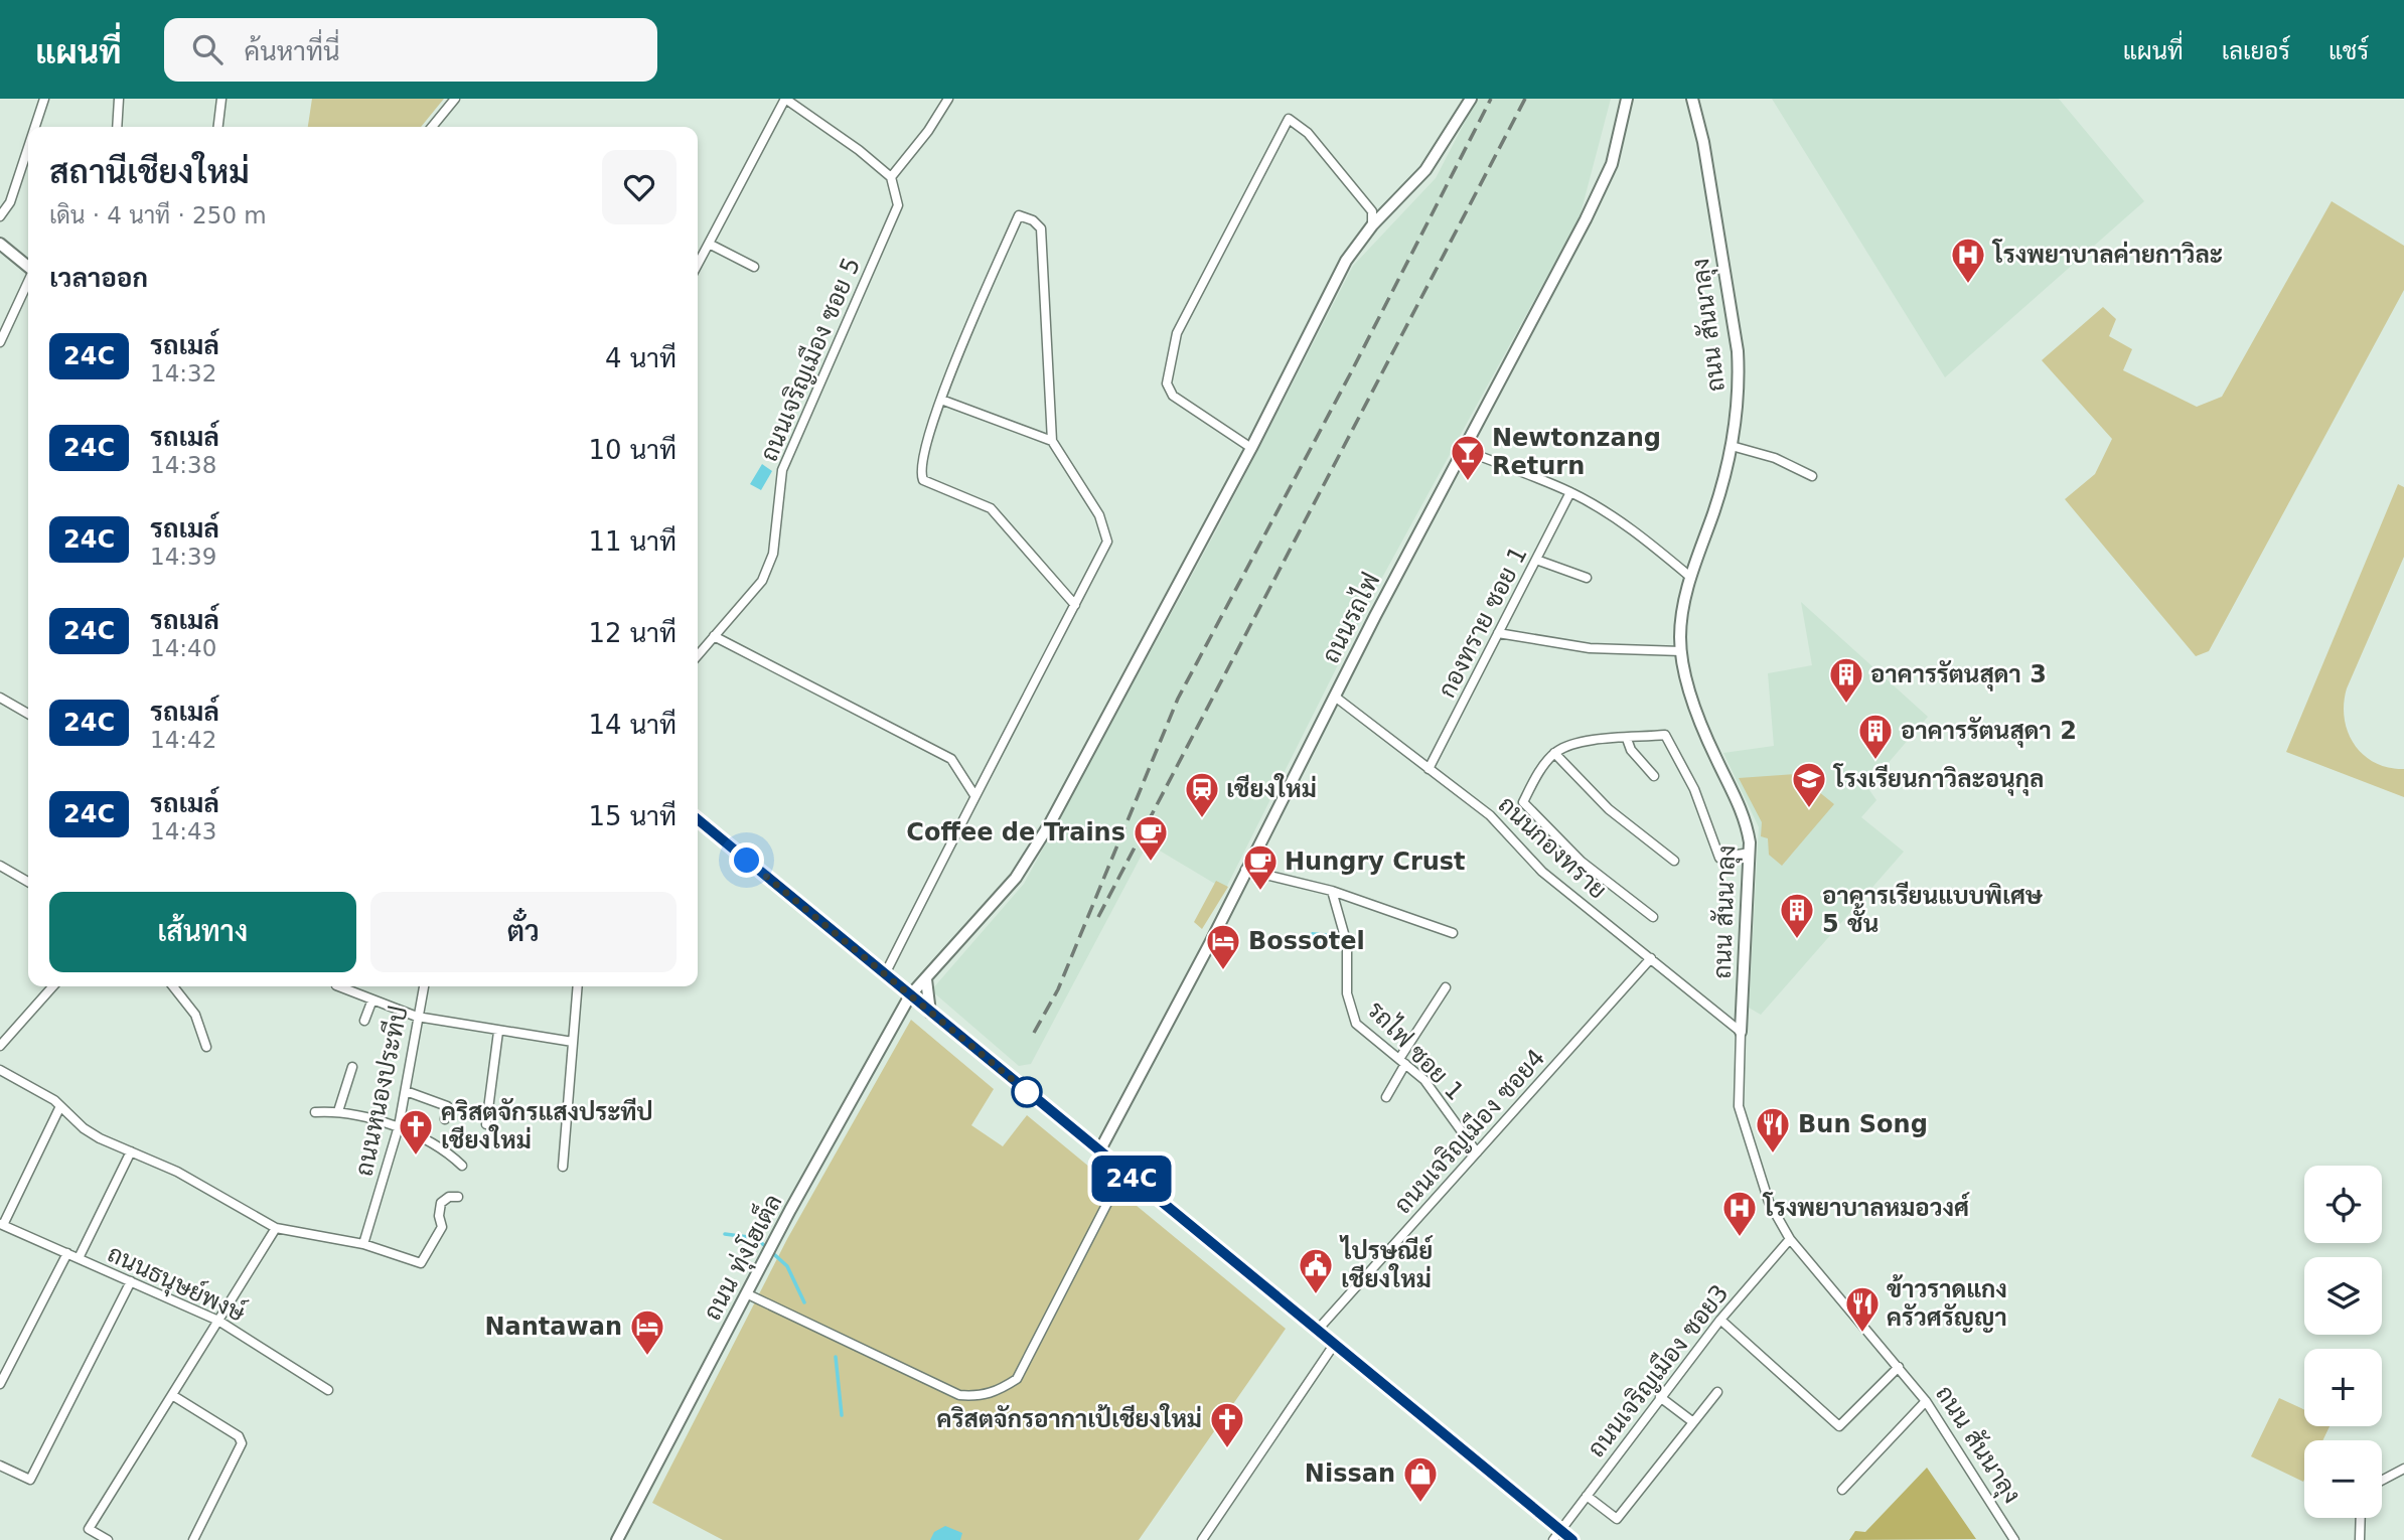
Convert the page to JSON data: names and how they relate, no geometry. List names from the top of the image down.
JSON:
{
  "streets": {
    "street": [
      "ถนน สันนาลุง",
      "ถนนเจริญเมือง ซอย 5",
      "ถนนรถไฟ",
      "กองทราย ซอย 1",
      "ถนนกองทราย",
      "รถไฟ ซอย 1",
      "ถนนหนองประทีป",
      "ถนนเจริญเมือง ซอย4",
      "ถนน ทุ่งโฮเต็ล",
      "ถนนธนุษย์พงษ์",
      "ถนนเจริญเมือง ซอย3"
    ]
  },
  "crossings": [
    ["ถนน สันนาลุง", "ถนนกองทราย"],
    ["ถนน สันนาลุง", "ถนนเจริญเมือง ซอย3"],
    ["ถนนรถไฟ", "ถนนกองทราย"],
    ["กองทราย ซอย 1", "ถนนกองทราย"],
    ["ถนนกองทราย", "ถนนเจริญเมือง ซอย4"],
    ["รถไฟ ซอย 1", "ถนนเจริญเมือง ซอย4"]
  ],
  "places": {
    "hospital": ["โรงพยาบาลค่ายกาวิละ", "โรงพยาบาลหมอวงศ์"],
    "bar": ["Newtonzang Return"],
    "building": ["อาคารรัตนสุดา 3", "อาคารรัตนสุดา 2", "อาคารเรียนแบบพิเศษ 5 ชั้น"],
    "school or university": ["โรงเรียนกาวิละอนุกุล"],
    "station": ["เชียงใหม่"],
    "cafe": ["Coffee de Trains", "Hungry Crust"],
    "hotel": ["Bossotel", "Nantawan"],
    "restaurant": ["Bun Song", "ข้าวราดแกง ครัวศรัญญา"],
    "church": ["คริสตจักรแสงประทีป เชียงใหม่", "คริสตจักรอากาเป้เชียงใหม่"],
    "public building": ["ไปรษณีย์ เชียงใหม่"],
    "shop": ["Nissan"]
  },
  "lines": ["bus line 24C"],
  "page": {
    "header": "แผนที่",
    "search": "ค้นหาที่นี่",
    "nav": ["แผนที่", "เลเยอร์", "แชร์"],
    "on_map": "24C",
    "heading": [
      ["สถานีเชียงใหม่", "เดิน · 4 นาที · 250 m"],
      "เวลาออก"
    ],
    "list": [
      {
        "mark": "24C",
        "name": "รถเมล์",
        "note": "14:32",
        "value": "4 นาที"
      },
      {
        "mark": "24C",
        "name": "รถเมล์",
        "note": "14:38",
        "value": "10 นาที"
      },
      {
        "mark": "24C",
        "name": "รถเมล์",
        "note": "14:39",
        "value": "11 นาที"
      },
      {
        "mark": "24C",
        "name": "รถเมล์",
        "note": "14:40",
        "value": "12 นาที"
      },
      {
        "mark": "24C",
        "name": "รถเมล์",
        "note": "14:42",
        "value": "14 นาที"
      },
      {
        "mark": "24C",
        "name": "รถเมล์",
        "note": "14:43",
        "value": "15 นาที"
      }
    ],
    "buttons": ["เส้นทาง", "ตั๋ว"],
    "map_buttons": ["+", "−"]
  }
}
